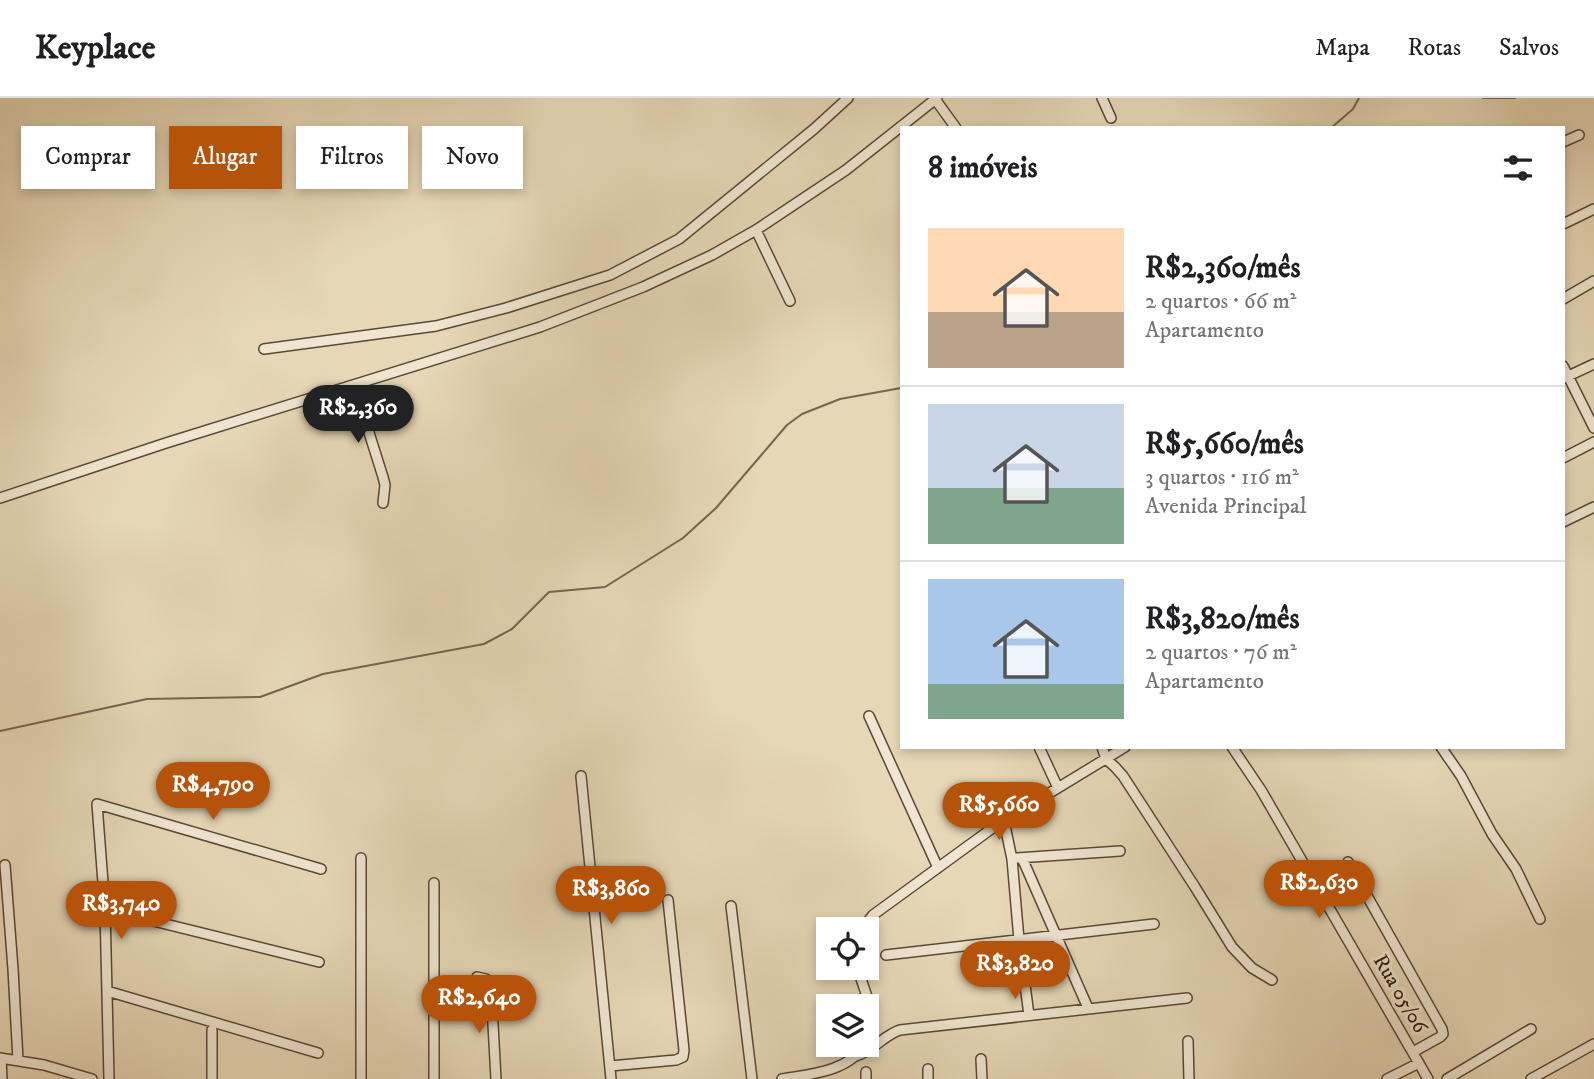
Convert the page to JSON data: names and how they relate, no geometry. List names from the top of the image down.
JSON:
{
  "streets": {
    "street": ["Rua 05/06"]
  },
  "page": {
    "header": "Keyplace",
    "nav": ["Mapa", "Rotas", "Salvos"],
    "chip": [
      "Comprar",
      "Alugar",
      "Filtros",
      "Novo"
    ],
    "heading": "8 imóveis",
    "list": [
      {
        "name": "R$2,360/mês",
        "note": "2 quartos · 66 m² · Apartamento"
      },
      {
        "name": "R$5,660/mês",
        "note": "3 quartos · 116 m² · Avenida Principal"
      },
      {
        "name": "R$3,820/mês",
        "note": "2 quartos · 76 m² · Apartamento"
      }
    ],
    "price": [
      "R$2,360",
      "R$4,790",
      "R$5,660",
      "R$2,630",
      "R$3,860",
      "R$3,740",
      "R$3,820",
      "R$2,640"
    ]
  }
}
